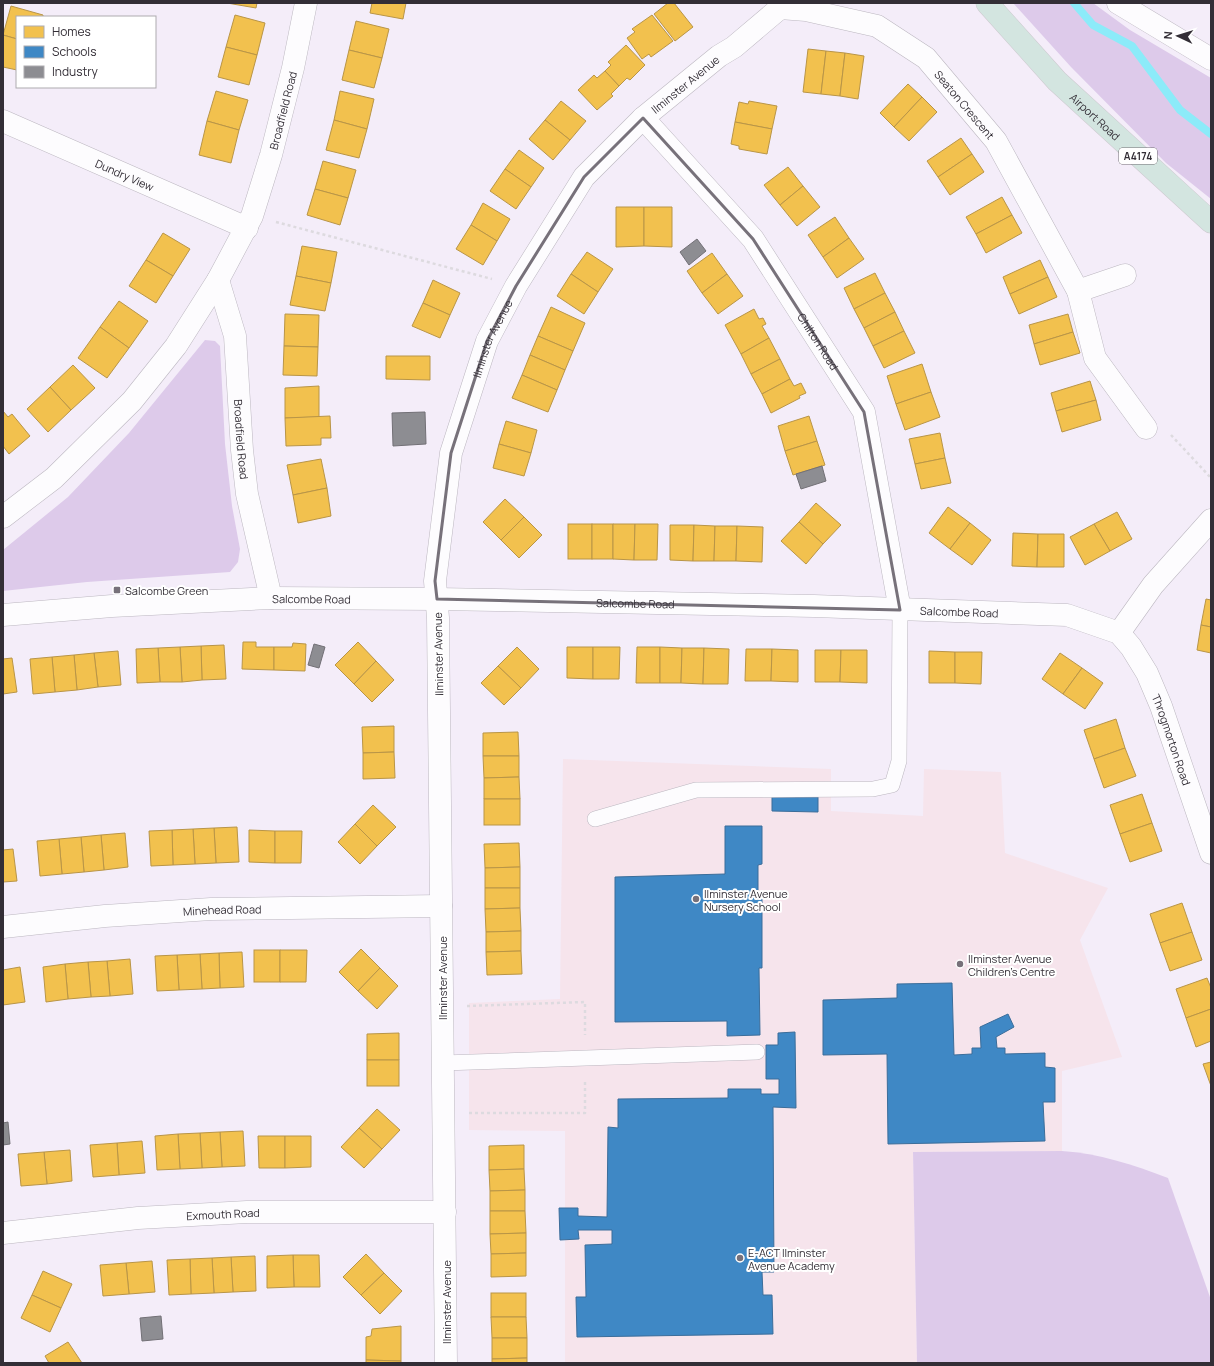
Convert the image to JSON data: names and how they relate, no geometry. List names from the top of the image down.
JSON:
{
  "streets": {
    "highway": ["Airport Road", "A4174"],
    "street": [
      "Ilminster Avenue",
      "Seaton Crescent",
      "Broadfield Road",
      "Dundry View",
      "Chilton Road",
      "Salcombe Road",
      "Throgmorton Road",
      "Minehead Road",
      "Exmouth Road"
    ]
  },
  "crossings": [
    ["Ilminster Avenue", "Seaton Crescent"],
    ["Ilminster Avenue", "Chilton Road"],
    ["Ilminster Avenue", "Salcombe Road"],
    ["Ilminster Avenue", "Minehead Road"],
    ["Ilminster Avenue", "Exmouth Road"],
    ["Broadfield Road", "Dundry View"],
    ["Broadfield Road", "Salcombe Road"],
    ["Chilton Road", "Salcombe Road"],
    ["Salcombe Road", "Throgmorton Road"]
  ],
  "places": {
    "transit": ["Salcombe Green"],
    "other": ["Ilminster Avenue Nursery School", "Ilminster Avenue Children's Centre", "E-ACT Ilminster Avenue Academy"]
  },
  "legend": ["Homes", "Schools", "Industry"],
  "north": "left"
}
